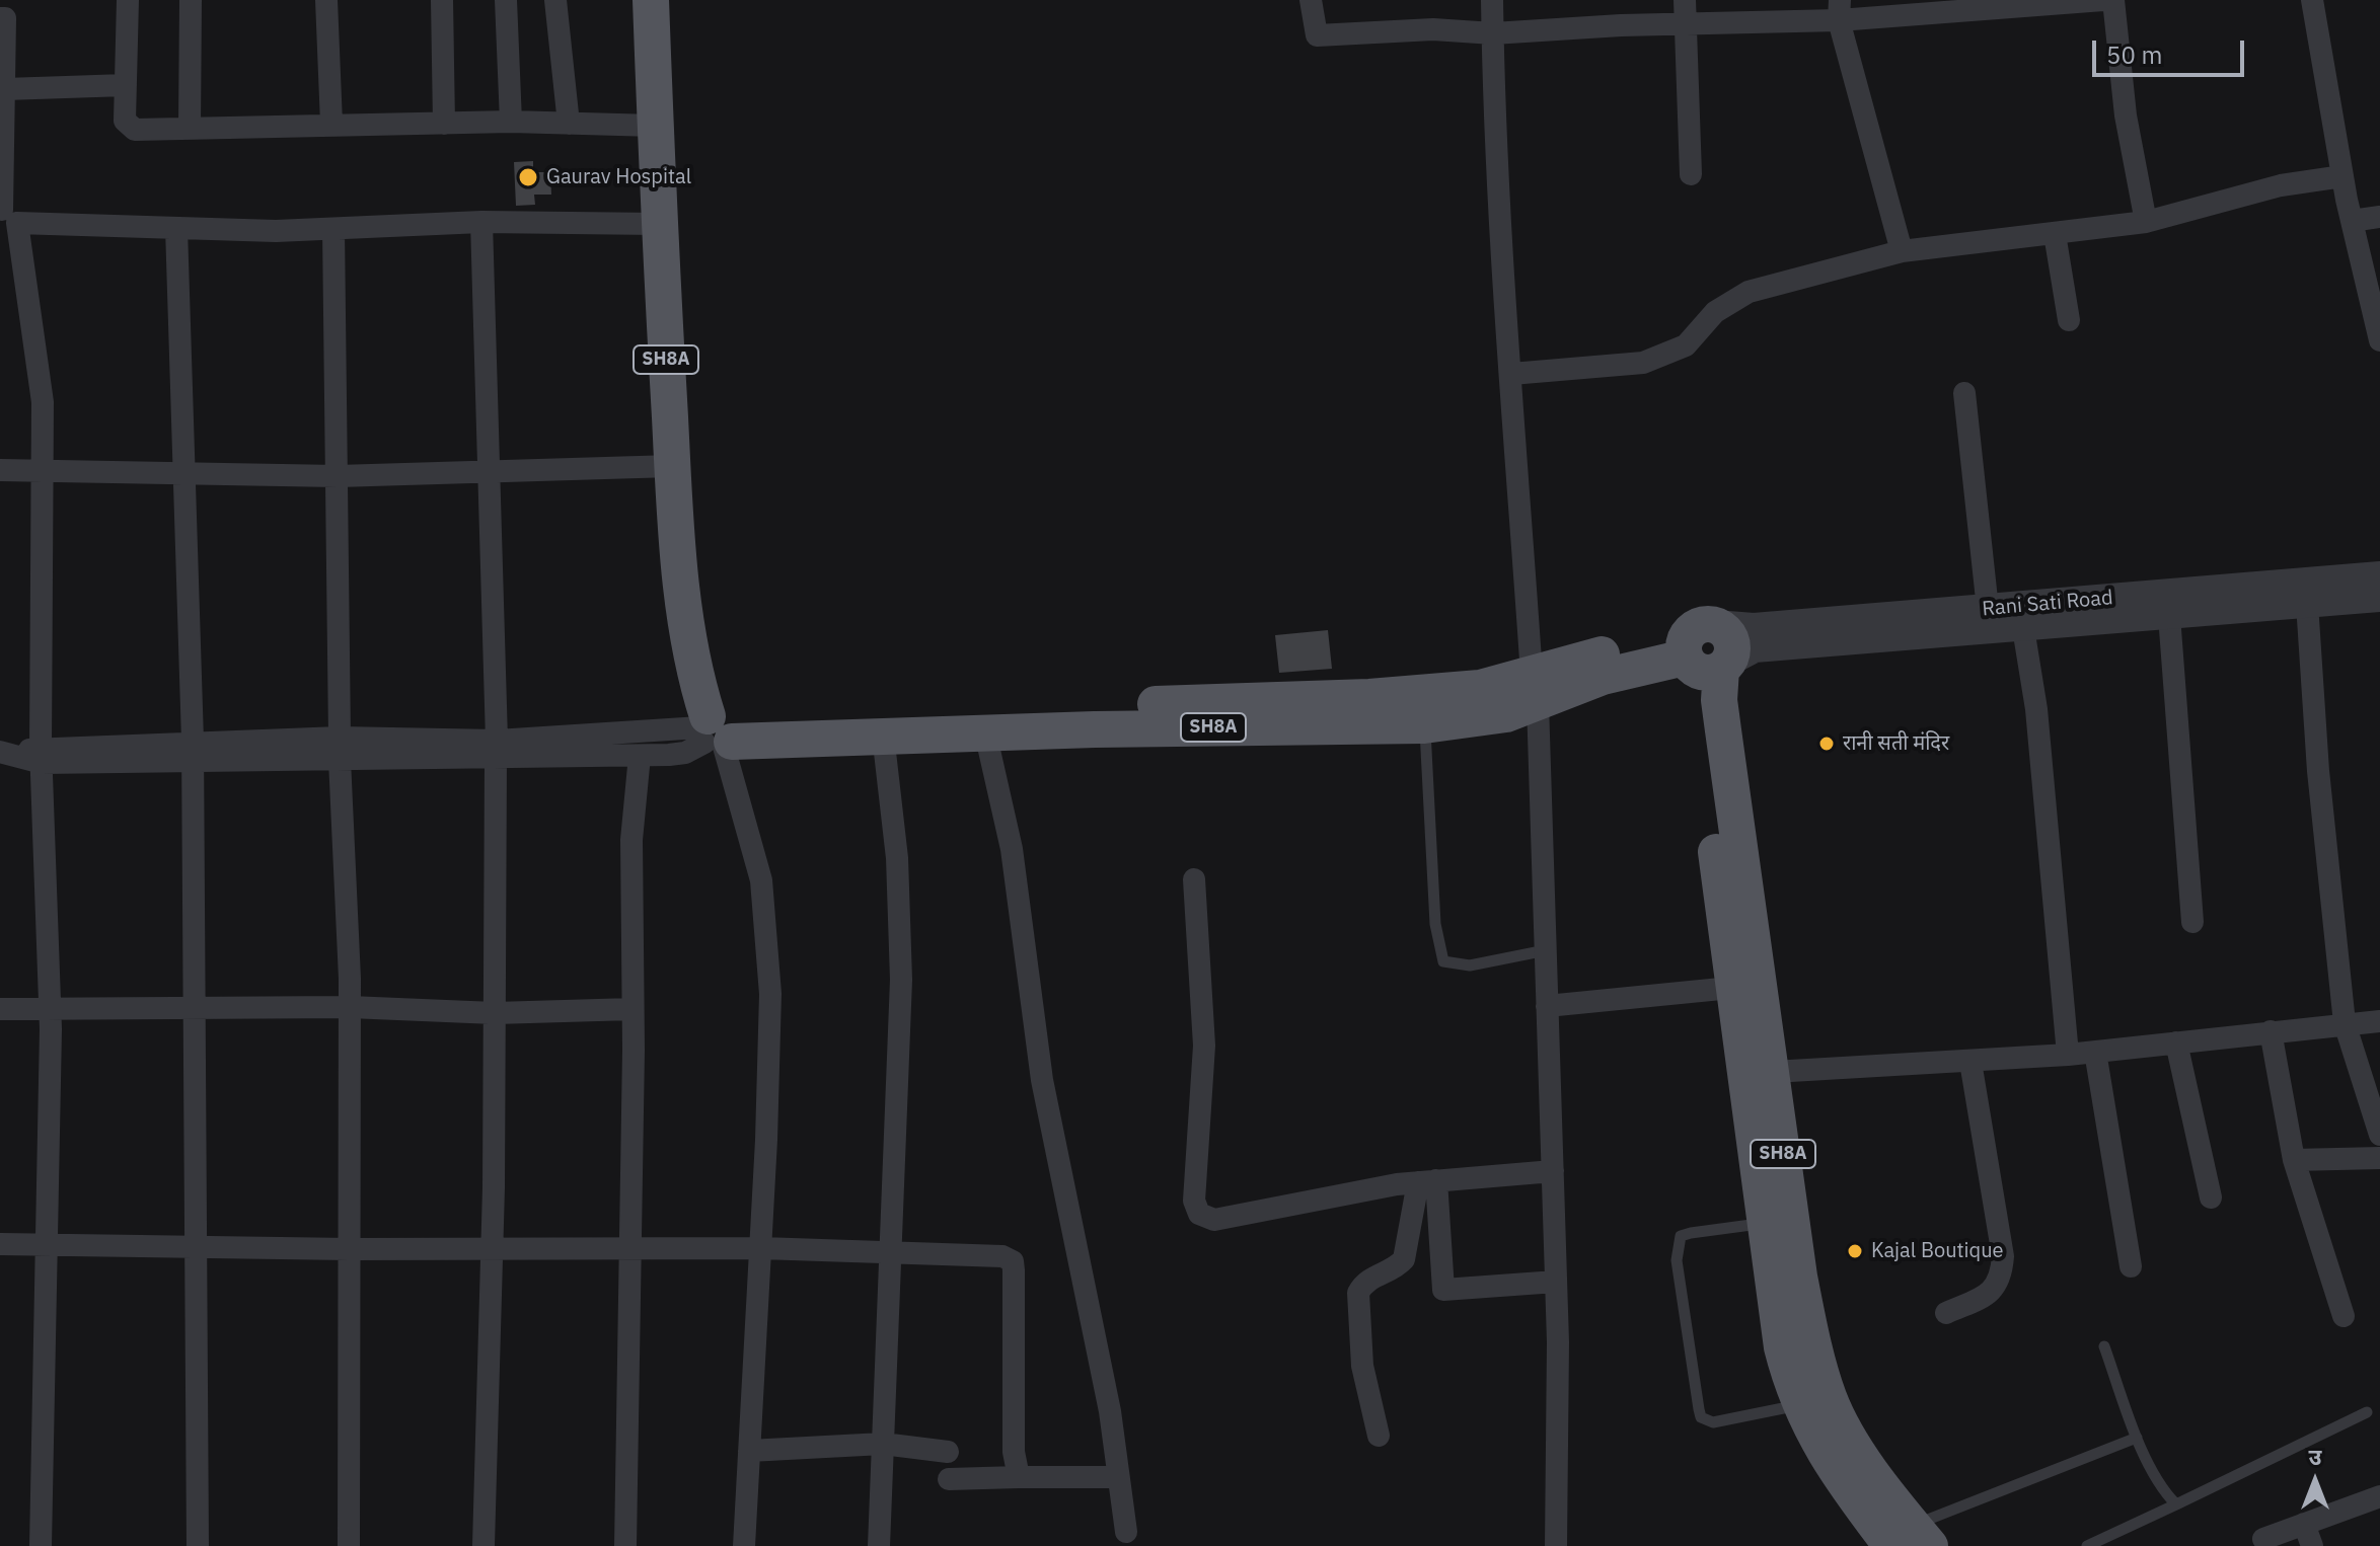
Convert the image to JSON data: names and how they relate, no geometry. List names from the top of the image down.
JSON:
{
  "streets": {
    "main road": ["SH8A"],
    "street": ["Rani Sati Road"]
  },
  "crossings": [
    ["SH8A", "Rani Sati Road"]
  ],
  "places": ["Gaurav Hospital", "रानी सती मंदिर", "Kajal Boutique"],
  "scale_bar": "50 m",
  "north": "top"
}
